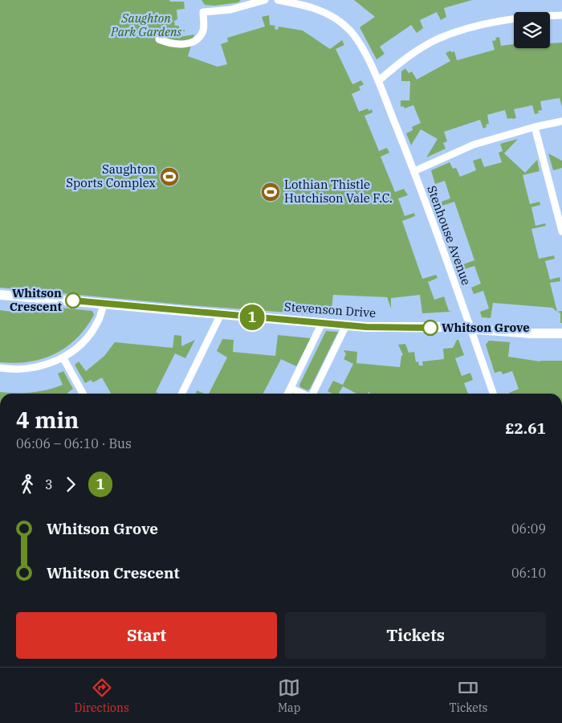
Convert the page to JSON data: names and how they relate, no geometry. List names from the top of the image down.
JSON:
{
  "streets": {
    "street": ["Stenhouse Avenue", "Stevenson Drive"]
  },
  "crossings": [
    ["Stenhouse Avenue", "Stevenson Drive"]
  ],
  "parks": ["Saughton Park Gardens"],
  "places": {
    "sports": ["Saughton Sports Complex", "Lothian Thistle Hutchison Vale F.C."],
    "other": ["Whitson Crescent", "Whitson Grove"]
  },
  "lines": ["bus line 1"],
  "page": {
    "on_map": "1",
    "heading": ["4 min", "06:06 – 06:10 · Bus", "£2.61"],
    "legs": ["3", "1"],
    "list": [
      {
        "name": "Whitson Grove",
        "value": "06:09"
      },
      {
        "name": "Whitson Crescent",
        "value": "06:10"
      }
    ],
    "buttons": ["Start", "Tickets"],
    "tabs": ["Directions", "Map", "Tickets"]
  }
}
